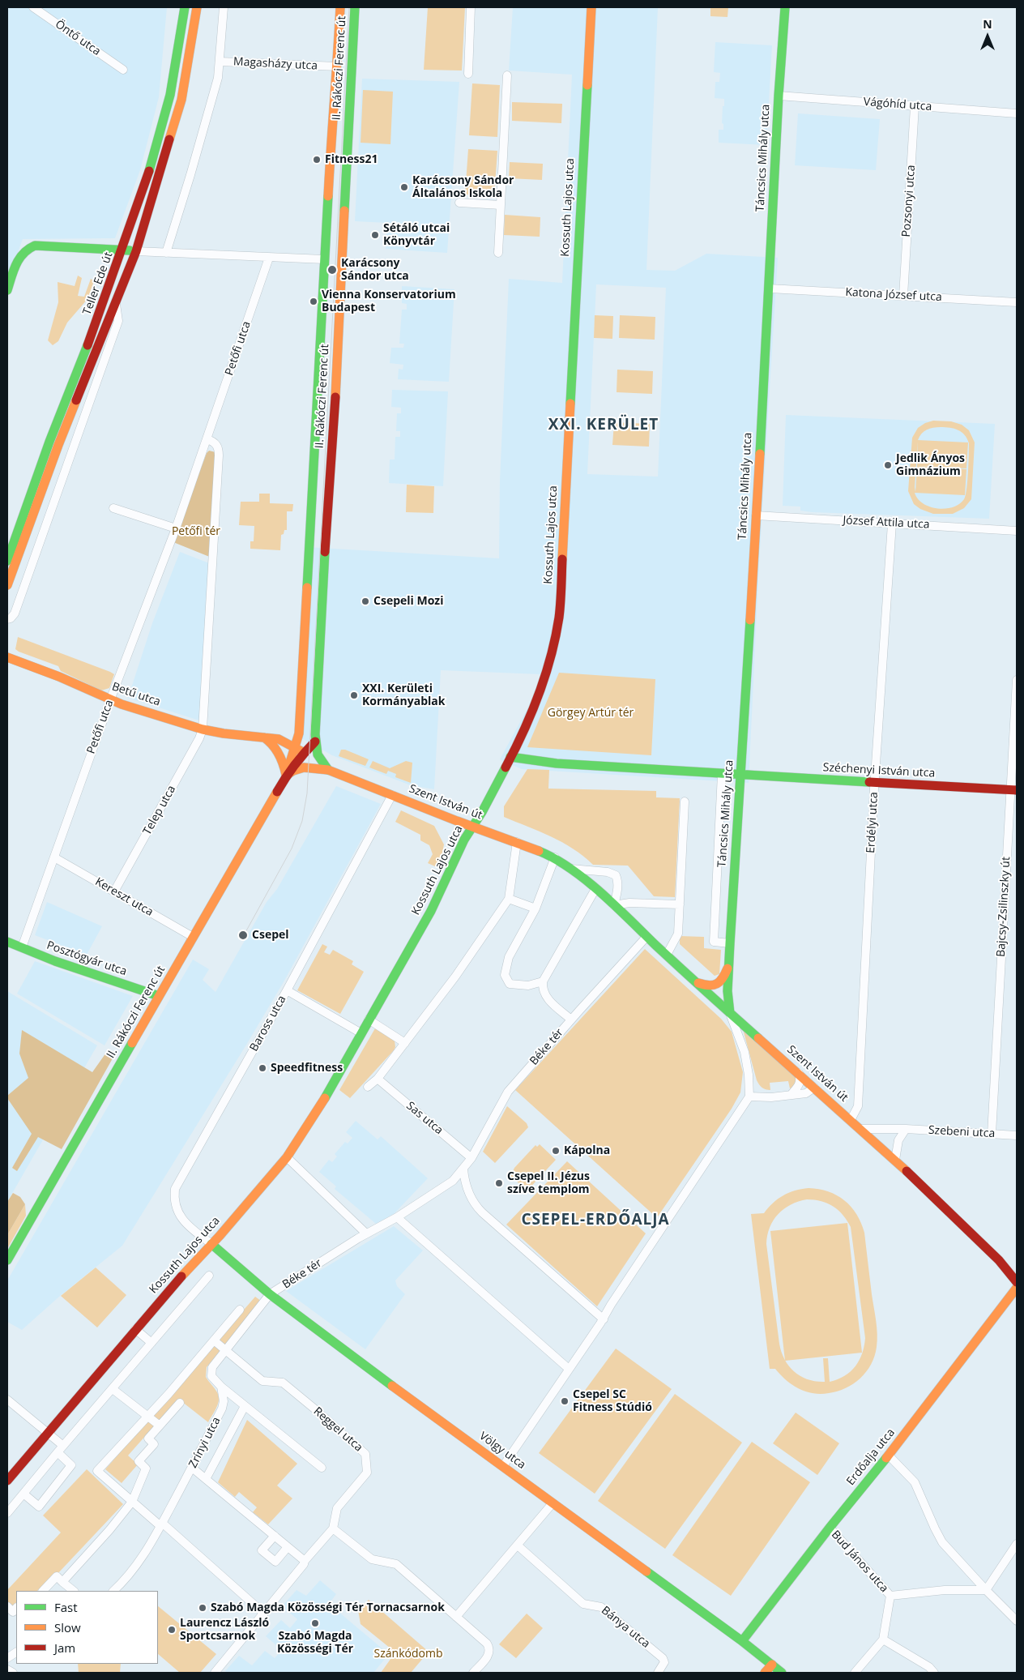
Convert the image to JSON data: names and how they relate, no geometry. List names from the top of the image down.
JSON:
{
  "streets": {
    "street": [
      "Öntő utca",
      "Magasházy utca",
      "II. Rákóczi Ferenc út",
      "Vágóhíd utca",
      "Táncsics Mihály utca",
      "Pozsonyi utca",
      "Kossuth Lajos utca",
      "Teller Ede út",
      "Katona József utca",
      "Petőfi utca",
      "József Attila utca",
      "Betű utca",
      "Széchenyi István utca",
      "Szent István út",
      "Telep utca",
      "Erdélyi utca",
      "Kereszt utca",
      "Bajcsy-Zsilinszky út",
      "Posztógyár utca",
      "Baross utca",
      "Béke tér",
      "Sas utca",
      "Szebeni utca",
      "Reggel utca",
      "Zrínyi utca",
      "Völgy utca",
      "Erdőalja utca",
      "Bud János utca",
      "Bánya utca"
    ]
  },
  "crossings": [
    ["Magasházy utca", "II. Rákóczi Ferenc út"],
    ["II. Rákóczi Ferenc út", "Betű utca"],
    ["II. Rákóczi Ferenc út", "Szent István út"],
    ["II. Rákóczi Ferenc út", "Kereszt utca"],
    ["II. Rákóczi Ferenc út", "Posztógyár utca"],
    ["Vágóhíd utca", "Táncsics Mihály utca"],
    ["Vágóhíd utca", "Pozsonyi utca"],
    ["Táncsics Mihály utca", "Katona József utca"],
    ["Táncsics Mihály utca", "József Attila utca"],
    ["Táncsics Mihály utca", "Széchenyi István utca"],
    ["Táncsics Mihály utca", "Szent István út"],
    ["Pozsonyi utca", "Katona József utca"],
    ["Kossuth Lajos utca", "Szent István út"],
    ["Kossuth Lajos utca", "Baross utca"],
    ["Kossuth Lajos utca", "Völgy utca"],
    ["Petőfi utca", "Betű utca"],
    ["Petőfi utca", "Kereszt utca"],
    ["Petőfi utca", "Posztógyár utca"],
    ["József Attila utca", "Erdélyi utca"],
    ["Betű utca", "Szent István út"],
    ["Betű utca", "Telep utca"],
    ["Széchenyi István utca", "Erdélyi utca"],
    ["Széchenyi István utca", "Bajcsy-Zsilinszky út"],
    ["Szent István út", "Erdélyi utca"],
    ["Szent István út", "Baross utca"],
    ["Szent István út", "Béke tér"],
    ["Szent István út", "Szebeni utca"],
    ["Telep utca", "Kereszt utca"],
    ["Bajcsy-Zsilinszky út", "Szebeni utca"],
    ["Baross utca", "Völgy utca"],
    ["Béke tér", "Sas utca"],
    ["Béke tér", "Völgy utca"],
    ["Völgy utca", "Erdőalja utca"],
    ["Erdőalja utca", "Bud János utca"]
  ],
  "districts": ["XXI. KERÜLET", "CSEPEL-ERDŐALJA"],
  "parks": ["Petőfi tér", "Görgey Artúr tér", "Szánkódomb"],
  "places": [
    "Fitness21",
    "Karácsony Sándor Általános Iskola",
    "Sétáló utcai Könyvtár",
    "Karácsony Sándor utca",
    "Vienna Konservatorium Budapest",
    "Jedlik Ányos Gimnázium",
    "Csepeli Mozi",
    "XXI. Kerületi Kormányablak",
    "Csepel",
    "Speedfitness",
    "Kápolna",
    "Csepel II. Jézus szíve templom",
    "Csepel SC Fitness Stúdió",
    "Szabó Magda Közösségi Tér Tornacsarnok",
    "Szabó Magda Közösségi Tér",
    "Laurencz László Sportcsarnok"
  ],
  "legend": ["Fast", "Slow", "Jam"],
  "north": "top"
}
